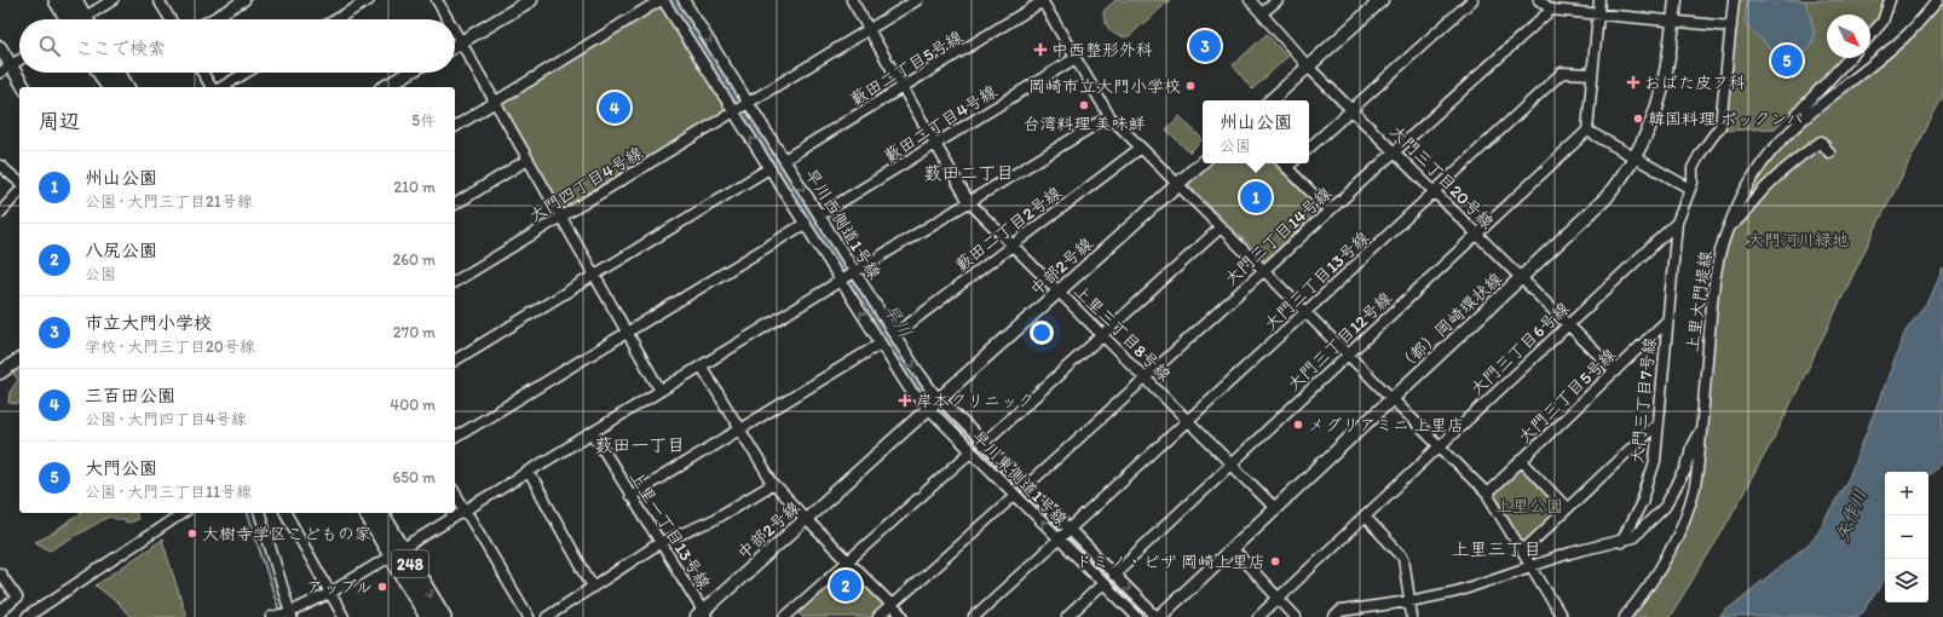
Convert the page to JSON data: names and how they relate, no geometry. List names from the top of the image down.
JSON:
{
  "streets": {
    "highway": ["248"],
    "street": [
      "藪田二丁目5号線",
      "藪田二丁目4号線",
      "大門三丁目20号線",
      "大門四丁目4号線",
      "早川西側道1号線",
      "藪田二丁目2号線",
      "大門三丁目14号線",
      "中部2号線",
      "大門三丁目13号線",
      "上里大門堤線",
      "（都）岡崎環状線",
      "上里三丁目8号線",
      "大門三丁目12号線",
      "大門三丁目6号線",
      "大門三丁目5号線",
      "大門三丁目7号線",
      "早川東側道1号線",
      "上里一丁目13号線"
    ]
  },
  "crossings": [
    ["藪田二丁目5号線", "早川西側道1号線"],
    ["藪田二丁目5号線", "上里三丁目8号線"],
    ["藪田二丁目4号線", "早川西側道1号線"],
    ["藪田二丁目4号線", "上里三丁目8号線"],
    ["大門三丁目20号線", "大門三丁目14号線"],
    ["大門三丁目20号線", "大門三丁目13号線"],
    ["大門三丁目20号線", "（都）岡崎環状線"],
    ["大門三丁目20号線", "大門三丁目12号線"],
    ["大門三丁目20号線", "大門三丁目6号線"],
    ["大門三丁目20号線", "大門三丁目5号線"],
    ["大門四丁目4号線", "早川西側道1号線"],
    ["早川西側道1号線", "藪田二丁目2号線"],
    ["早川西側道1号線", "大門三丁目14号線"],
    ["早川西側道1号線", "中部2号線"],
    ["早川西側道1号線", "大門三丁目13号線"],
    ["早川西側道1号線", "（都）岡崎環状線"],
    ["早川西側道1号線", "大門三丁目12号線"],
    ["藪田二丁目2号線", "上里三丁目8号線"],
    ["大門三丁目14号線", "上里三丁目8号線"],
    ["中部2号線", "上里三丁目8号線"],
    ["中部2号線", "早川東側道1号線"],
    ["中部2号線", "上里一丁目13号線"],
    ["大門三丁目13号線", "上里三丁目8号線"],
    ["大門三丁目13号線", "早川東側道1号線"],
    ["（都）岡崎環状線", "上里三丁目8号線"],
    ["上里三丁目8号線", "大門三丁目12号線"],
    ["大門三丁目6号線", "大門三丁目7号線"],
    ["大門三丁目5号線", "大門三丁目7号線"]
  ],
  "districts": ["薮田二丁目", "薮田一丁目", "上里三丁目"],
  "water": ["早川", "矢作川"],
  "parks": ["大門河川緑地", "上里公園"],
  "places": {
    "health": ["中西整形外科", "おばた皮フ科", "岸本クリニック"],
    "other": [
      "岡崎市立大門小学校",
      "台湾料理 美味鮮",
      "韓国料理 ボックンパ",
      "メグリアミニ 上里店",
      "大樹寺学区こどもの家",
      "ドミノ・ピザ 岡崎上里店",
      "アップル"
    ]
  },
  "north": "bottom right",
  "page": {
    "search": "ここで検索",
    "pins": [
      "3",
      "5",
      "4",
      "1",
      "2"
    ],
    "heading": ["周辺", "5件"],
    "popup": ["州山公園", "公園"],
    "list": [
      {
        "mark": "1",
        "name": "州山公園",
        "note": "公園 · 大門三丁目21号線",
        "value": "210 m"
      },
      {
        "mark": "2",
        "name": "八尻公園",
        "note": "公園",
        "value": "260 m"
      },
      {
        "mark": "3",
        "name": "市立大門小学校",
        "note": "学校 · 大門三丁目20号線",
        "value": "270 m"
      },
      {
        "mark": "4",
        "name": "三百田公園",
        "note": "公園 · 大門四丁目4号線",
        "value": "400 m"
      },
      {
        "mark": "5",
        "name": "大門公園",
        "note": "公園 · 大門三丁目11号線",
        "value": "650 m"
      }
    ],
    "map_buttons": ["+", "−"]
  }
}
